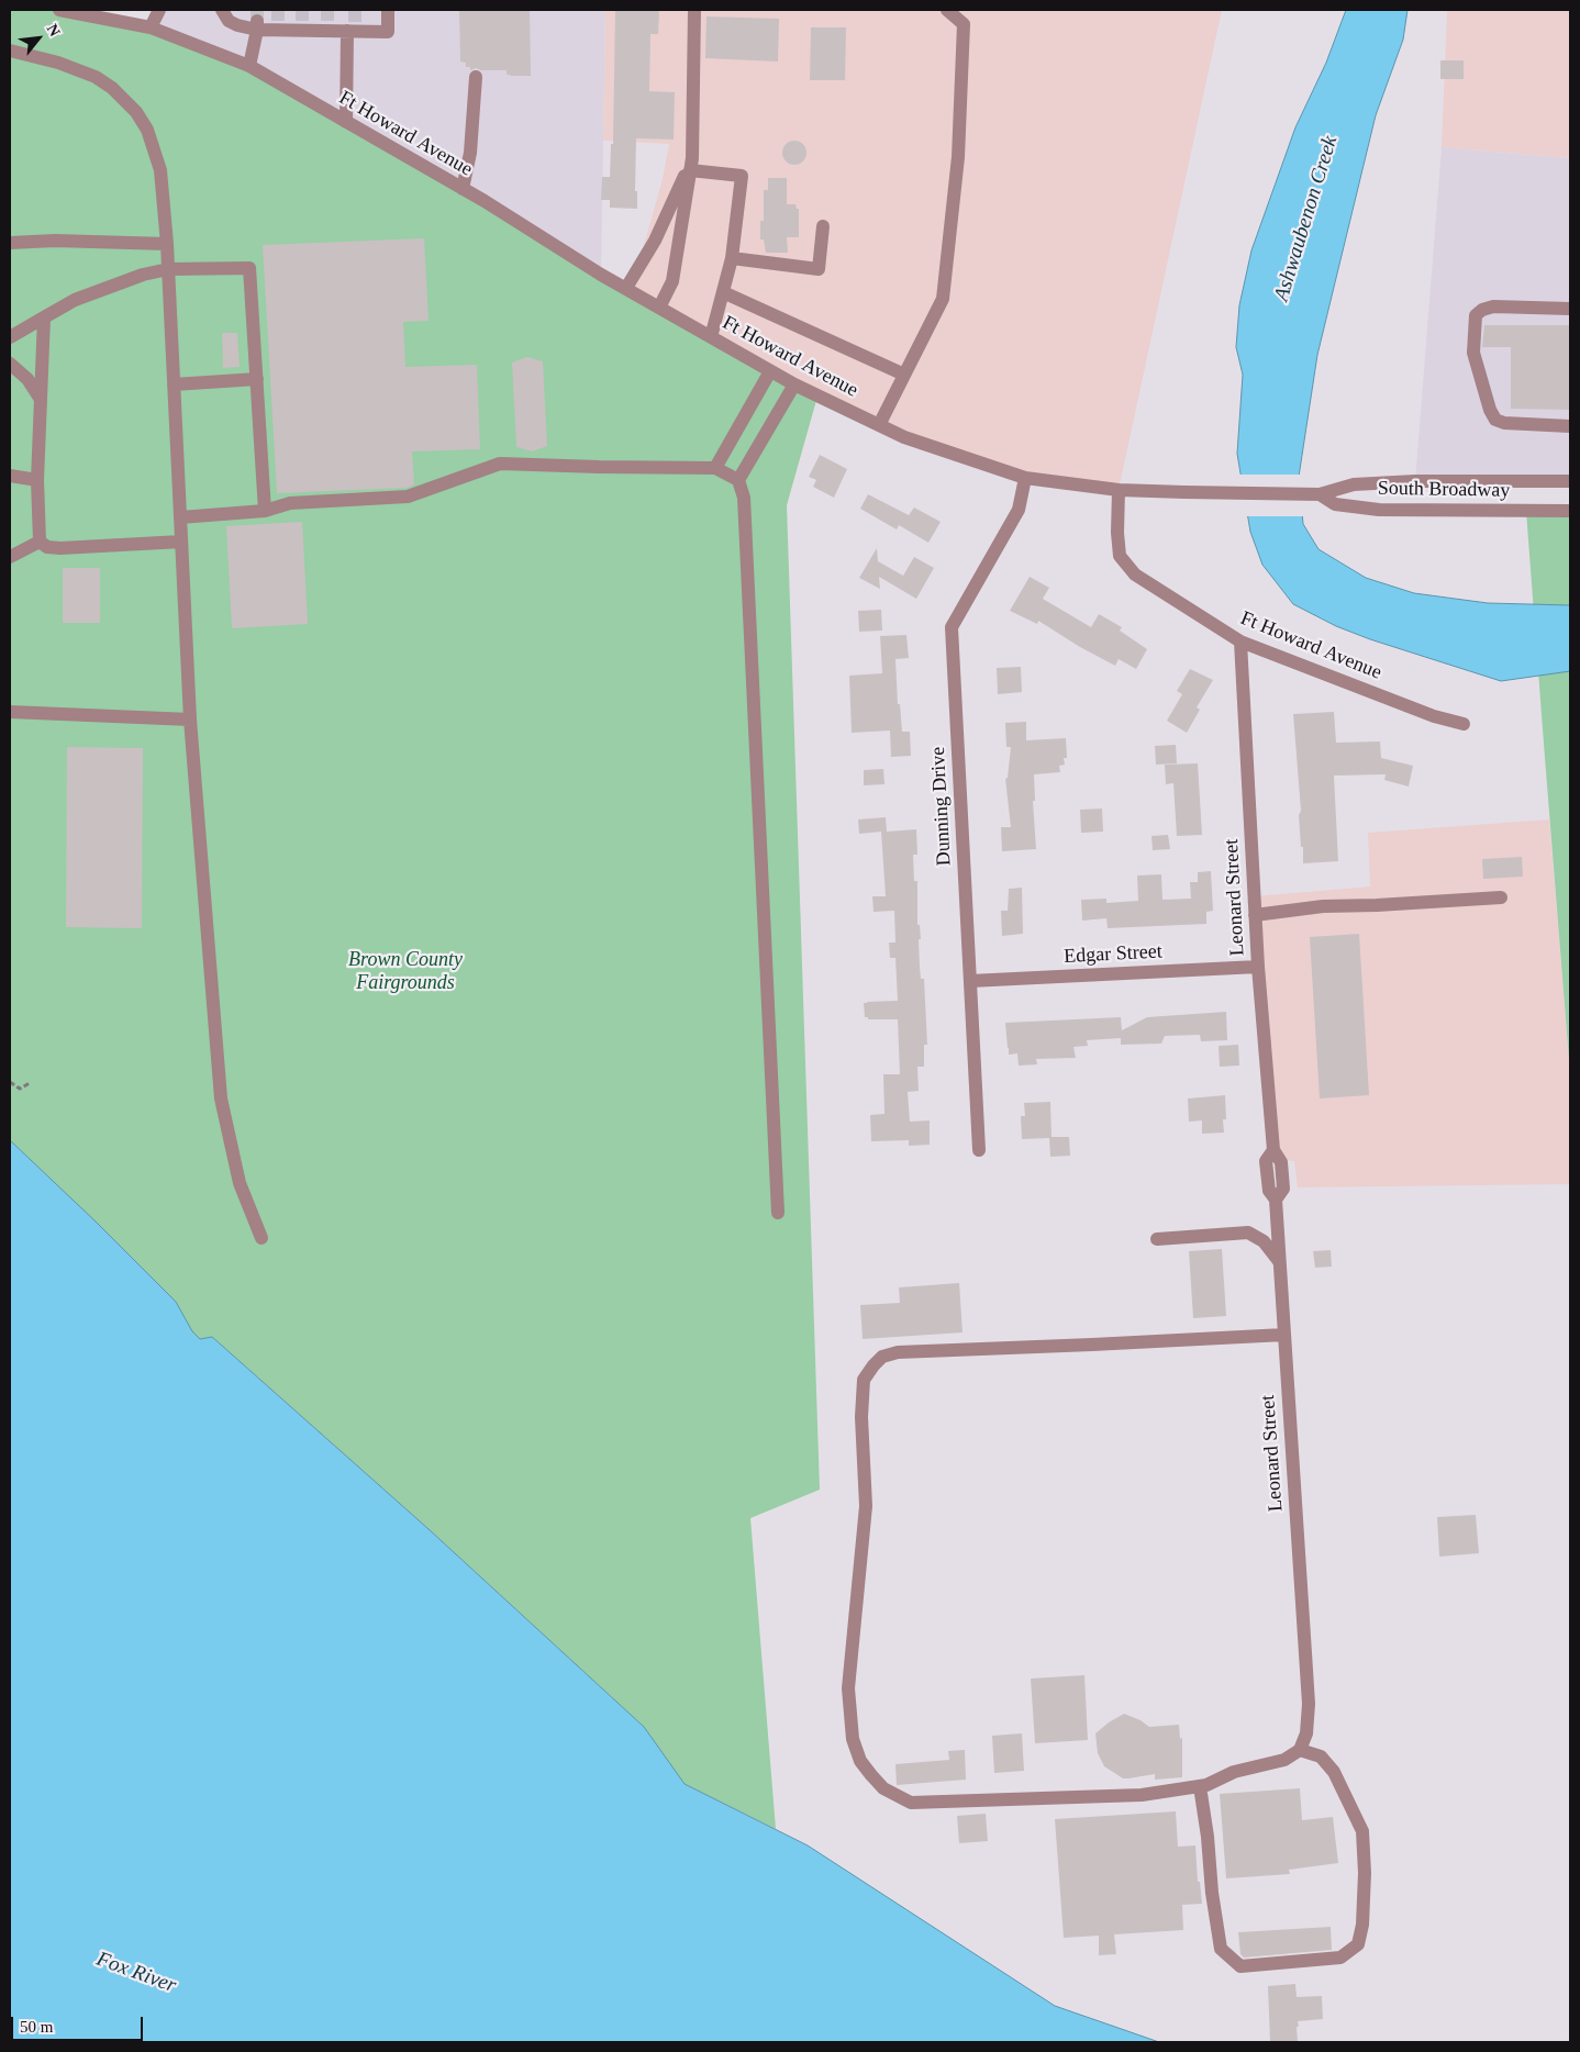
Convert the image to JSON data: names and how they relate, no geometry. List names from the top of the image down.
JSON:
{
  "streets": {
    "street": [
      "Ft Howard Avenue",
      "South Broadway",
      "Dunning Drive",
      "Leonard Street",
      "Edgar Street"
    ]
  },
  "crossings": [
    ["Ft Howard Avenue", "South Broadway"],
    ["Ft Howard Avenue", "Dunning Drive"],
    ["Ft Howard Avenue", "Leonard Street"],
    ["Dunning Drive", "Edgar Street"],
    ["Leonard Street", "Edgar Street"]
  ],
  "water": ["Ashwaubenon Creek", "Fox River"],
  "parks": ["Brown County Fairgrounds"],
  "scale_bar": "50 m",
  "north": "top right"
}
